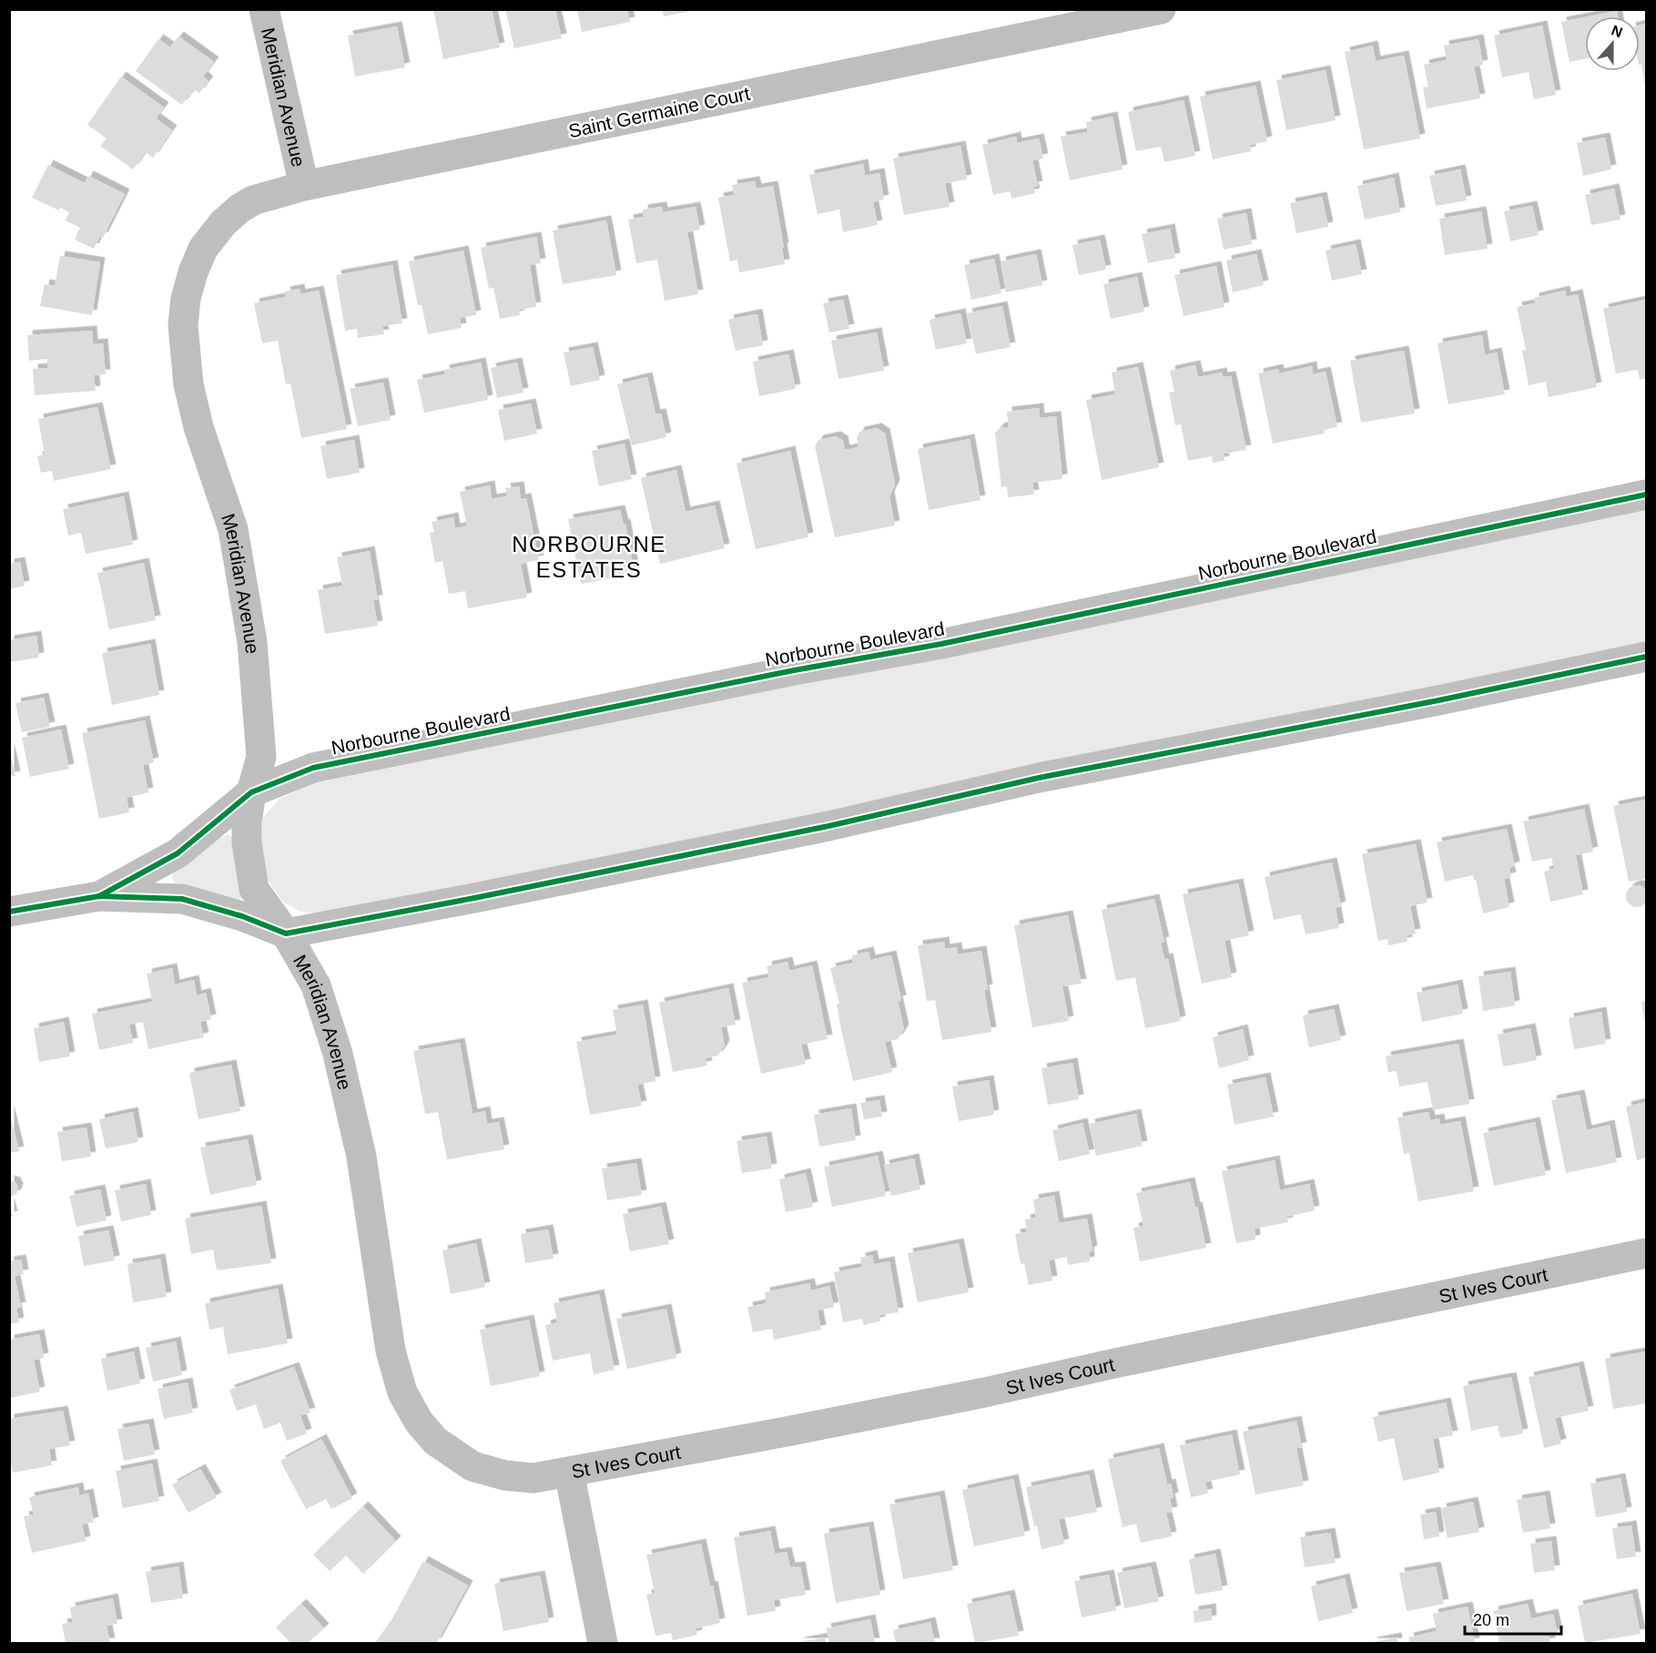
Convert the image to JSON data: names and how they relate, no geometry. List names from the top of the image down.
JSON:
{
  "streets": {
    "street": [
      "Meridian Avenue",
      "Saint Germaine Court",
      "Norbourne Boulevard",
      "St Ives Court"
    ]
  },
  "crossings": [
    ["Meridian Avenue", "Saint Germaine Court"],
    ["Meridian Avenue", "Norbourne Boulevard"],
    ["Meridian Avenue", "St Ives Court"]
  ],
  "districts": ["NORBOURNE ESTATES"],
  "scale_bar": "20 m",
  "north": "top"
}
